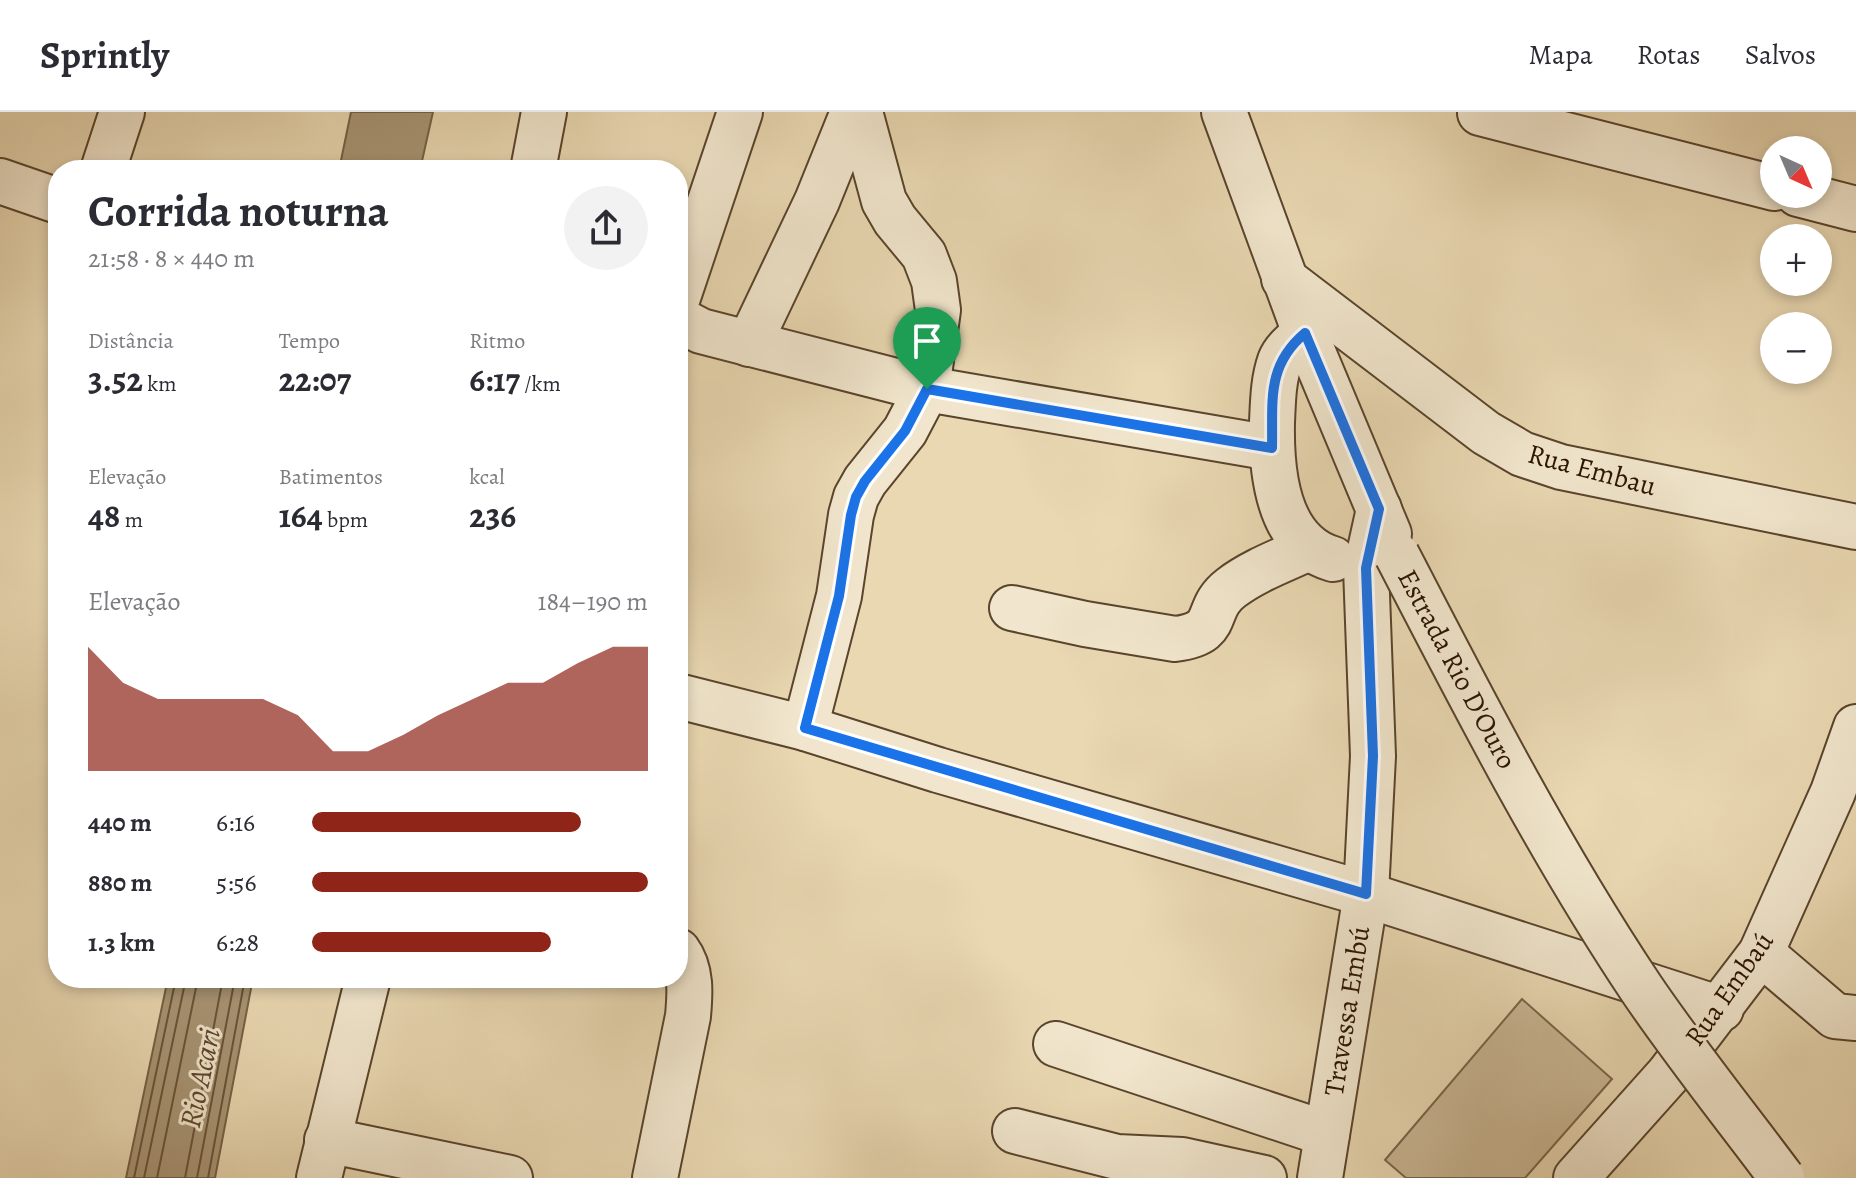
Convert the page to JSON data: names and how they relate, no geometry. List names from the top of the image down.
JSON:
{
  "streets": {
    "street": [
      "Rua Embau",
      "Estrada Rio D'Ouro",
      "Rua Embaú",
      "Travessa Embú"
    ]
  },
  "crossings": [
    ["Rua Embau", "Estrada Rio D'Ouro"],
    ["Estrada Rio D'Ouro", "Travessa Embú"]
  ],
  "water": ["Rio Acari"],
  "north": "bottom right",
  "page": {
    "header": "Sprintly",
    "nav": ["Mapa", "Rotas", "Salvos"],
    "map_buttons": ["+", "−"],
    "heading": ["Corrida noturna", "21:58 · 8 × 440 m"],
    "stats": [
      ["Distância", "3.52 km"],
      ["Tempo", "22:07"],
      ["Ritmo", "6:17 /km"],
      ["Elevação", "48 m"],
      ["Batimentos", "164 bpm"],
      ["kcal", "236"]
    ],
    "chart": ["Elevação", "184–190 m"],
    "list": [
      {
        "name": "440 m",
        "note": "6:16"
      },
      {
        "name": "880 m",
        "note": "5:56"
      },
      {
        "name": "1.3 km",
        "note": "6:28"
      }
    ]
  }
}
